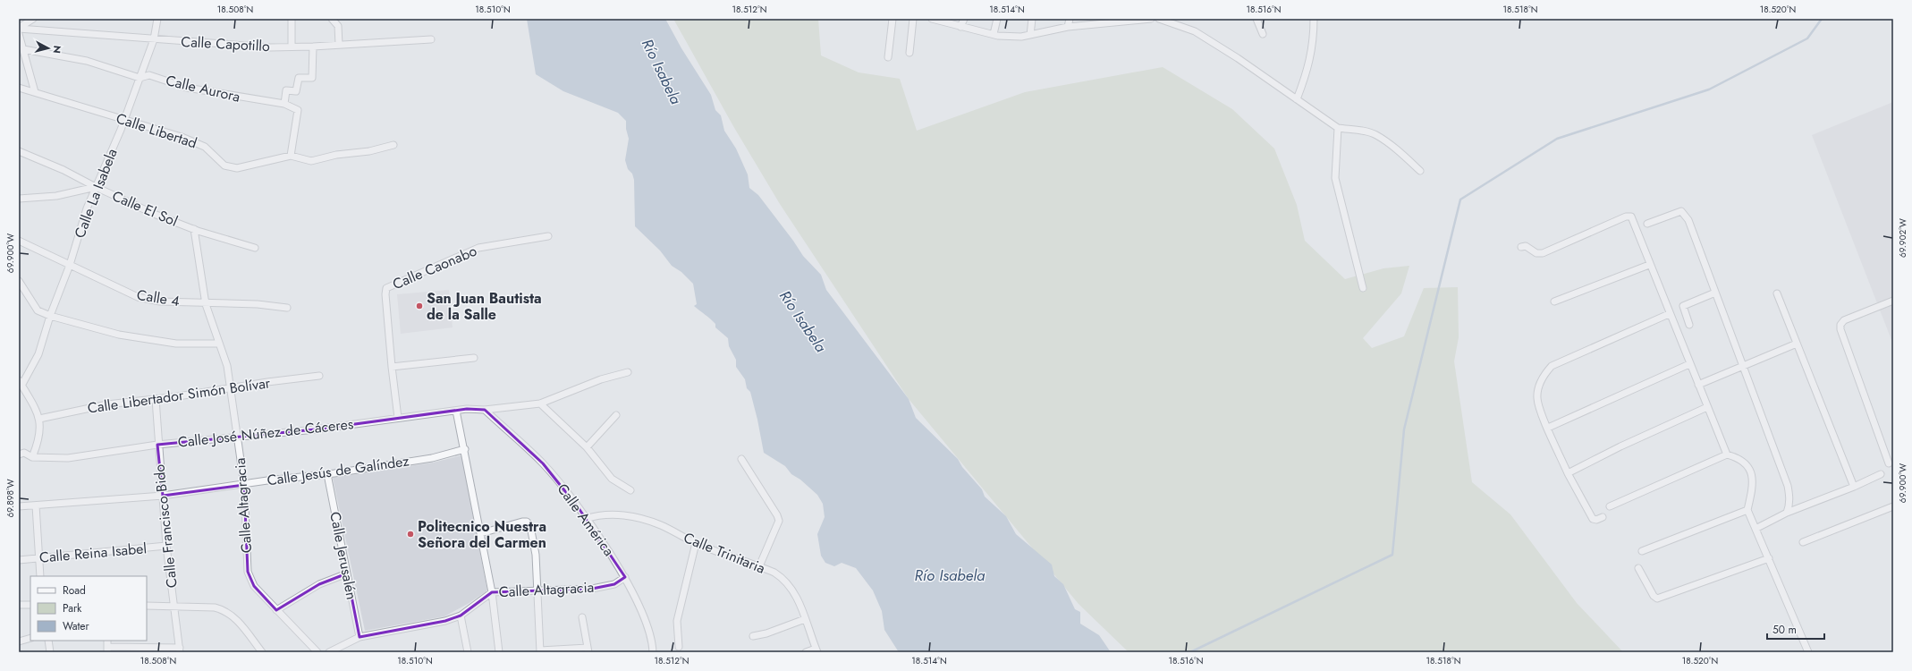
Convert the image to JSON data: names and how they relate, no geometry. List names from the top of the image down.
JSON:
{
  "streets": {
    "street": [
      "Calle Capotillo",
      "Calle Aurora",
      "Calle Libertad",
      "Calle La Isabela",
      "Calle El Sol",
      "Calle Caonabo",
      "Calle 4",
      "Calle Libertador Simón Bolívar",
      "Calle José Núñez de Cáceres",
      "Calle Jesús de Galíndez",
      "Calle Altagracia",
      "Calle América",
      "Calle Francisco Bido",
      "Calle Reina Isabel",
      "Calle Trinitaria",
      "Calle Jerusalén"
    ]
  },
  "crossings": [
    ["Calle Capotillo", "Calle La Isabela"],
    ["Calle Aurora", "Calle Libertad"],
    ["Calle Aurora", "Calle La Isabela"],
    ["Calle Libertad", "Calle La Isabela"],
    ["Calle La Isabela", "Calle El Sol"],
    ["Calle La Isabela", "Calle 4"],
    ["Calle El Sol", "Calle Altagracia"],
    ["Calle Caonabo", "Calle José Núñez de Cáceres"],
    ["Calle 4", "Calle Altagracia"],
    ["Calle Libertador Simón Bolívar", "Calle Altagracia"],
    ["Calle Libertador Simón Bolívar", "Calle Francisco Bido"],
    ["Calle José Núñez de Cáceres", "Calle Altagracia"],
    ["Calle José Núñez de Cáceres", "Calle América"],
    ["Calle José Núñez de Cáceres", "Calle Francisco Bido"],
    ["Calle Jesús de Galíndez", "Calle Altagracia"],
    ["Calle Jesús de Galíndez", "Calle Francisco Bido"],
    ["Calle Jesús de Galíndez", "Calle Jerusalén"],
    ["Calle Altagracia", "Calle América"],
    ["Calle Altagracia", "Calle Jerusalén"],
    ["Calle América", "Calle Trinitaria"],
    ["Calle Francisco Bido", "Calle Reina Isabel"]
  ],
  "water": ["Río Isabela"],
  "places": ["San Juan Bautista de la Salle", "Politecnico Nuestra Señora del Carmen"],
  "legend": ["Road", "Park", "Water"],
  "scale_bar": "50 m",
  "north": "right",
  "coordinates": [
    "18.508°N",
    "18.510°N",
    "18.512°N",
    "18.514°N",
    "18.516°N",
    "18.518°N",
    "18.520°N",
    "69.902°W",
    "69.900°W",
    "69.898°W"
  ]
}
